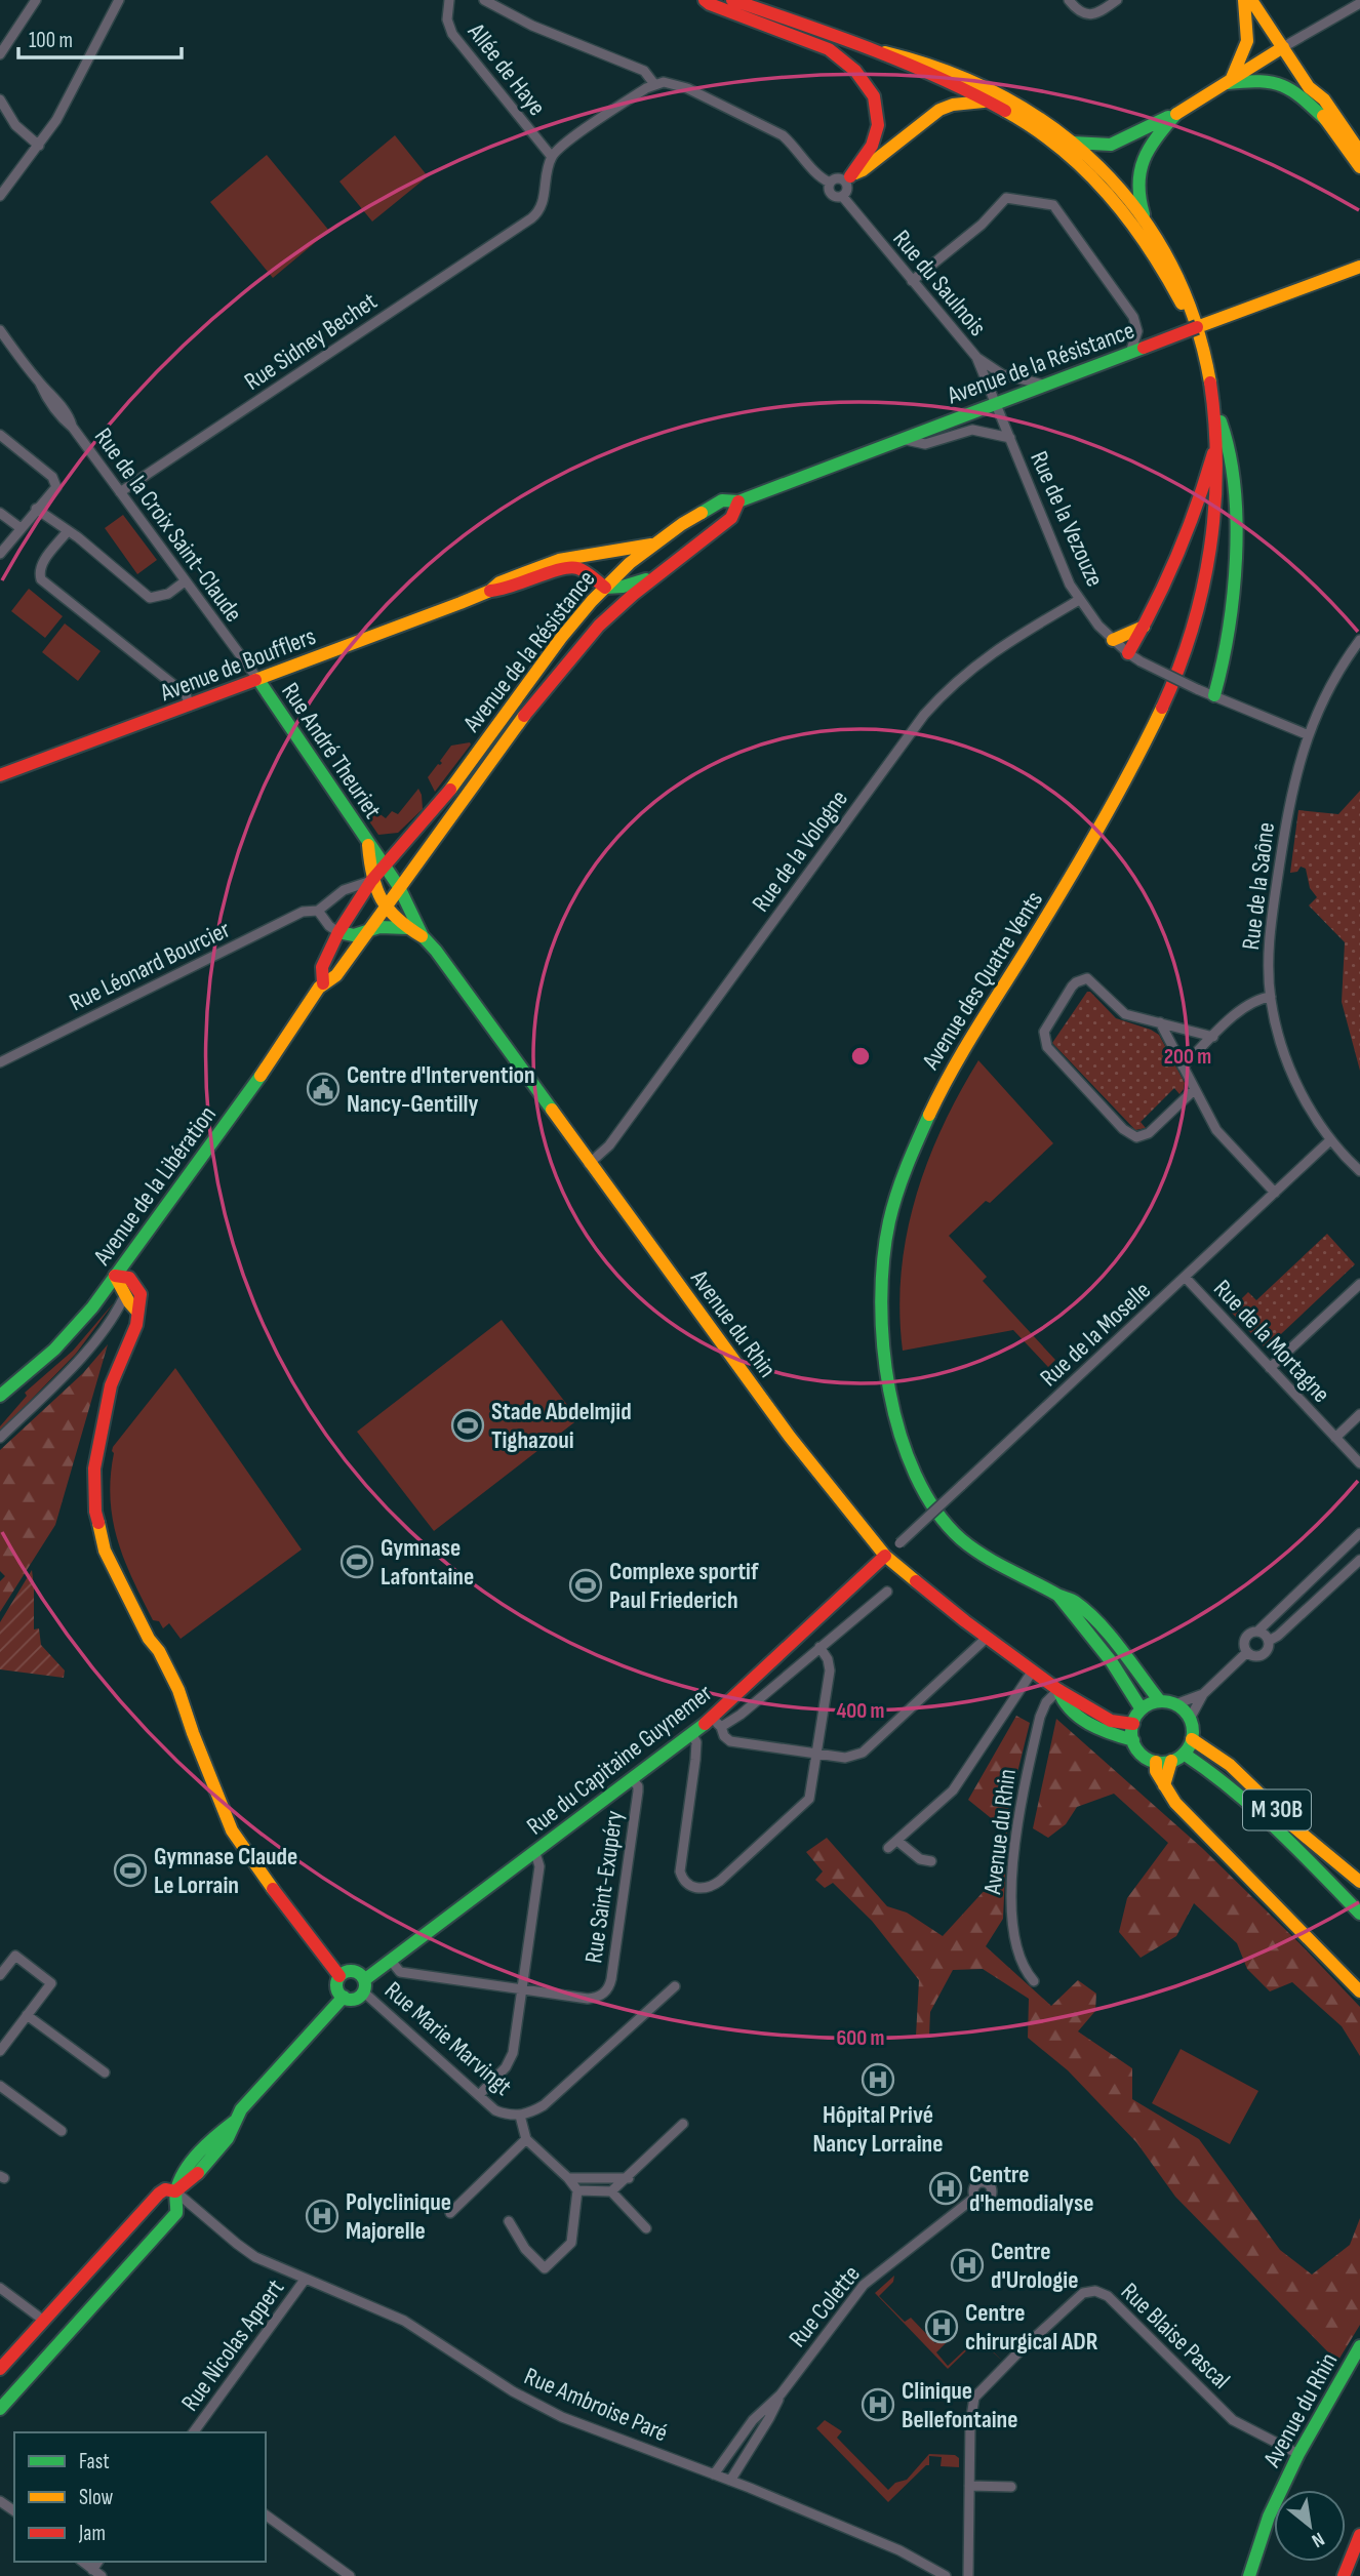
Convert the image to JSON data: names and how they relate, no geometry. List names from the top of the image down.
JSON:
{
  "streets": {
    "main road": [
      "Avenue de la Résistance",
      "Avenue de Boufflers",
      "Rue André Theuriet",
      "Avenue des Quatre Vents",
      "Avenue de la Libération",
      "Avenue du Rhin",
      "Rue du Capitaine Guynemer",
      "M 30B"
    ],
    "street": [
      "Allée de Haye",
      "Rue du Saulnois",
      "Rue Sidney Bechet",
      "Rue de la Vezouze",
      "Rue de la Croix Saint-Claude",
      "Rue de la Vologne",
      "Rue de la Saône",
      "Rue Léonard Bourcier",
      "Rue de la Moselle",
      "Rue de la Mortagne",
      "Rue Saint-Exupéry",
      "Rue Marie Marvingt",
      "Rue Colette",
      "Rue Blaise Pascal",
      "Rue Nicolas Appert",
      "Rue Ambroise Paré"
    ]
  },
  "crossings": [
    ["Allée de Haye", "Rue Sidney Bechet"],
    ["Rue du Saulnois", "Avenue de la Résistance"],
    ["Rue du Saulnois", "Rue de la Vezouze"],
    ["Rue Sidney Bechet", "Rue de la Croix Saint-Claude"],
    ["Avenue de la Résistance", "Rue de la Vezouze"],
    ["Avenue de la Résistance", "Avenue de Boufflers"],
    ["Avenue de la Résistance", "Rue André Theuriet"],
    ["Avenue de la Résistance", "Avenue de la Libération"],
    ["Avenue de la Résistance", "Avenue du Rhin"],
    ["Rue de la Vezouze", "Rue de la Vologne"],
    ["Rue de la Vezouze", "Rue de la Saône"],
    ["Rue de la Croix Saint-Claude", "Avenue de Boufflers"],
    ["Rue de la Croix Saint-Claude", "Rue André Theuriet"],
    ["Avenue de Boufflers", "Rue André Theuriet"],
    ["Rue André Theuriet", "Rue Léonard Bourcier"],
    ["Rue André Theuriet", "Avenue de la Libération"],
    ["Rue de la Vologne", "Avenue du Rhin"],
    ["Rue de la Saône", "Rue de la Moselle"],
    ["Rue Léonard Bourcier", "Avenue de la Libération"],
    ["Avenue des Quatre Vents", "Avenue du Rhin"],
    ["Avenue des Quatre Vents", "M 30B"],
    ["Avenue de la Libération", "Avenue du Rhin"],
    ["Avenue du Rhin", "Rue de la Moselle"],
    ["Avenue du Rhin", "Rue du Capitaine Guynemer"],
    ["Avenue du Rhin", "M 30B"],
    ["Avenue du Rhin", "Rue Blaise Pascal"],
    ["Rue de la Moselle", "Rue de la Mortagne"],
    ["Rue de la Moselle", "Rue du Capitaine Guynemer"],
    ["Rue du Capitaine Guynemer", "Rue Saint-Exupéry"],
    ["Rue du Capitaine Guynemer", "Rue Marie Marvingt"],
    ["Rue Colette", "Rue Ambroise Paré"],
    ["Rue Nicolas Appert", "Rue Ambroise Paré"]
  ],
  "places": {
    "public building": ["Centre d'Intervention Nancy-Gentilly"],
    "sports": [
      "Stade Abdelmjid Tighazoui",
      "Gymnase Lafontaine",
      "Complexe sportif Paul Friederich",
      "Gymnase Claude Le Lorrain"
    ],
    "hospital": [
      "Hôpital Privé Nancy Lorraine",
      "Centre d'hemodialyse",
      "Polyclinique Majorelle",
      "Centre d'Urologie",
      "Centre chirurgical ADR",
      "Clinique Bellefontaine"
    ]
  },
  "legend": ["Fast", "Slow", "Jam"],
  "scale_bar": "100 m",
  "north": "bottom right",
  "rings": ["200 m", "400 m", "600 m"]
}
